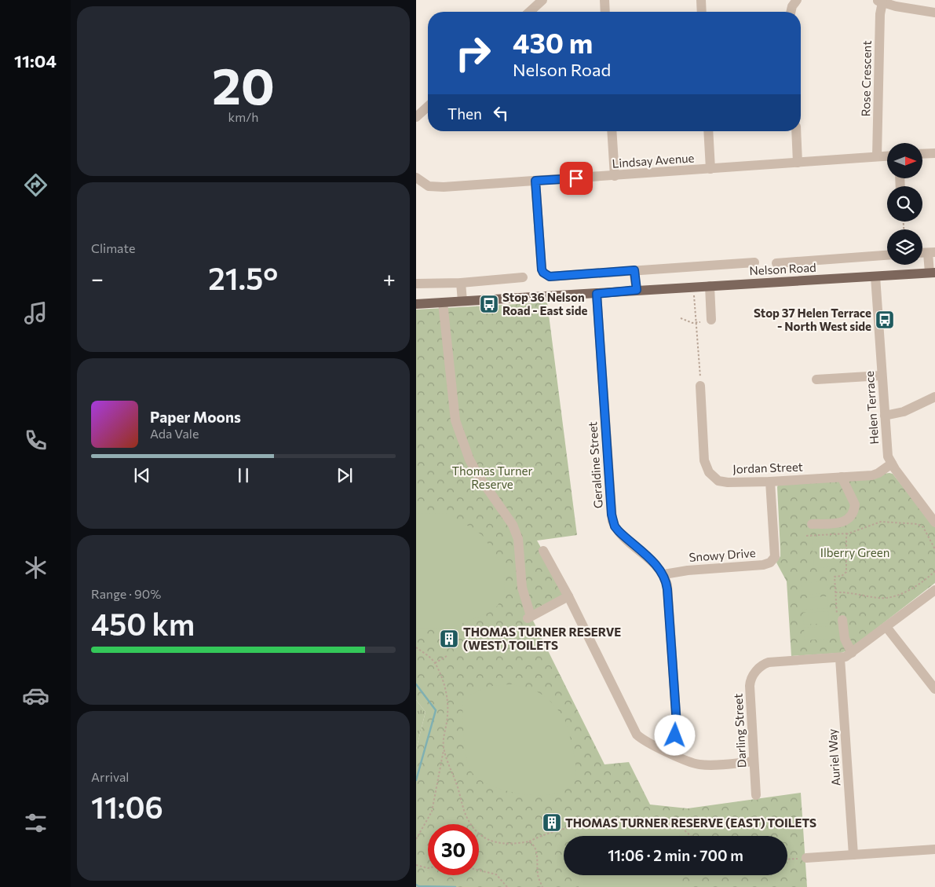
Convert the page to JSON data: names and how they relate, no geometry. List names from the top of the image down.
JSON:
{
  "streets": {
    "main road": ["Nelson Road"],
    "street": [
      "Rose Crescent",
      "Lindsay Avenue",
      "Helen Terrace",
      "Geraldine Street",
      "Jordan Street",
      "Snowy Drive",
      "Darling Street",
      "Auriel Way"
    ]
  },
  "crossings": [
    ["Rose Crescent", "Lindsay Avenue"],
    ["Lindsay Avenue", "Nelson Road"],
    ["Nelson Road", "Helen Terrace"],
    ["Nelson Road", "Geraldine Street"],
    ["Helen Terrace", "Jordan Street"],
    ["Geraldine Street", "Snowy Drive"],
    ["Jordan Street", "Snowy Drive"],
    ["Darling Street", "Auriel Way"]
  ],
  "parks": ["Thomas Turner Reserve", "Ilberry Green"],
  "places": {
    "bus stop": ["Stop 36 Nelson Road - East side", "Stop 37 Helen Terrace - North West side"],
    "building": ["THOMAS TURNER RESERVE (WEST) TOILETS", "THOMAS TURNER RESERVE (EAST) TOILETS"]
  },
  "north": "right",
  "page": {
    "tabs": "11:04",
    "tile": [
      ["20", "km/h"],
      "Climate",
      ["Range · 90%", "450 km"],
      ["Arrival", "11:06"]
    ],
    "turn": ["430 m", "Nelson Road"],
    "then": "Then",
    "heat": ["−", "21.5°", "+"],
    "song": ["Paper Moons", "Ada Vale"],
    "limit": "30",
    "trip": "11:06 · 2 min · 700 m"
  }
}
